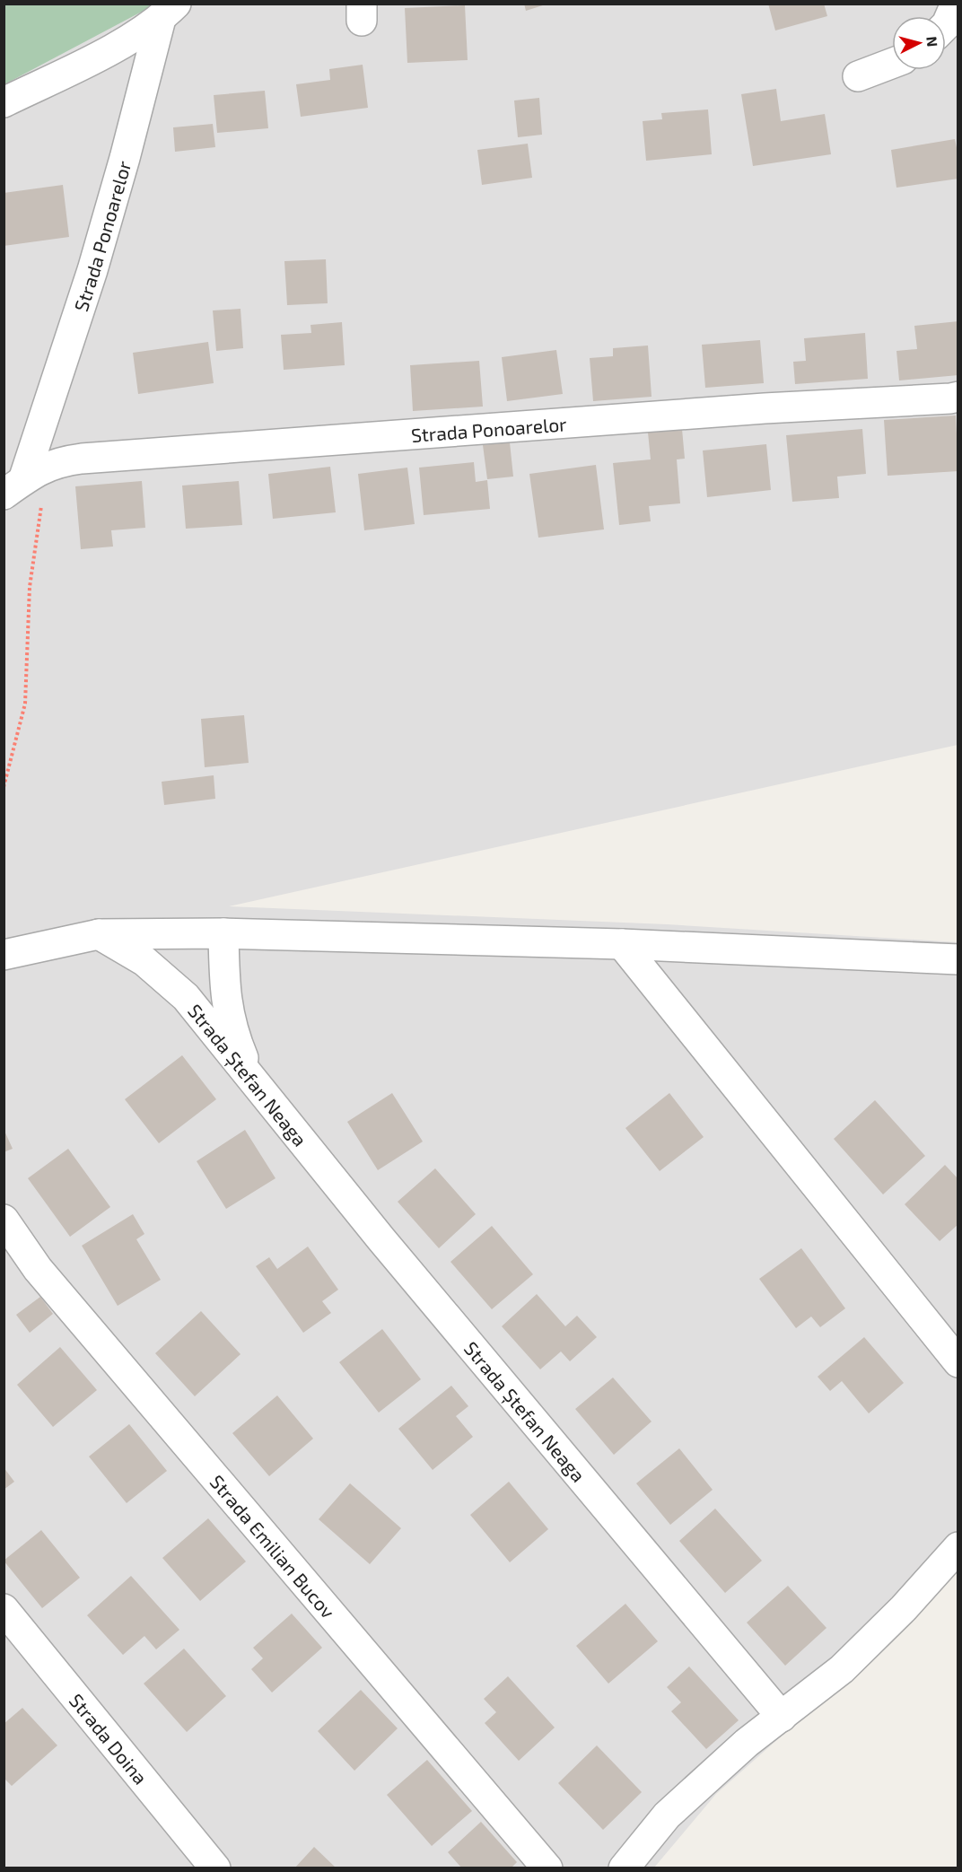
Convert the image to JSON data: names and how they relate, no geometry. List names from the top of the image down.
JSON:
{
  "streets": {
    "street": [
      "Strada Ponoarelor",
      "Strada Ștefan Neaga",
      "Strada Emilian Bucov",
      "Strada Doina"
    ]
  },
  "north": "right"
}
